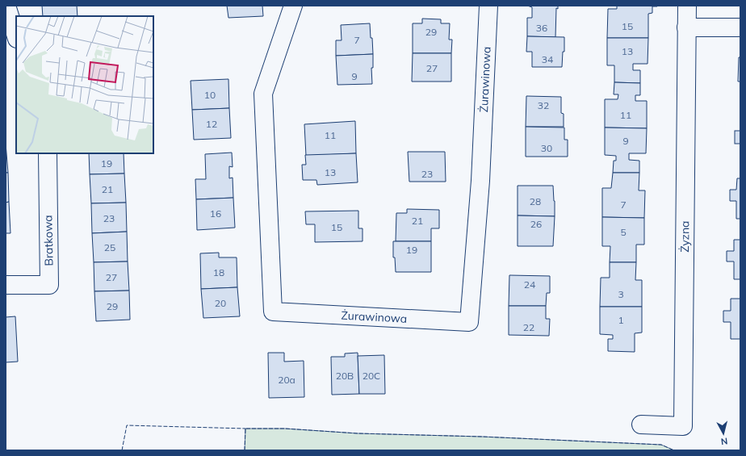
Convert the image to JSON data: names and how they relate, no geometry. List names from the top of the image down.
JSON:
{
  "streets": {
    "street": ["Żurawinowa", "Żyzna", "Bratkowa"]
  },
  "house_numbers": [
    "15",
    "36",
    "29",
    "7",
    "13",
    "34",
    "27",
    "9",
    "10",
    "32",
    "11",
    "12",
    "11",
    "9",
    "30",
    "19",
    "13",
    "23",
    "21",
    "28",
    "7",
    "16",
    "23",
    "21",
    "26",
    "15",
    "5",
    "25",
    "19",
    "18",
    "27",
    "24",
    "3",
    "20",
    "29",
    "1",
    "22",
    "20B",
    "20C",
    "20a"
  ],
  "north": "bottom"
}
